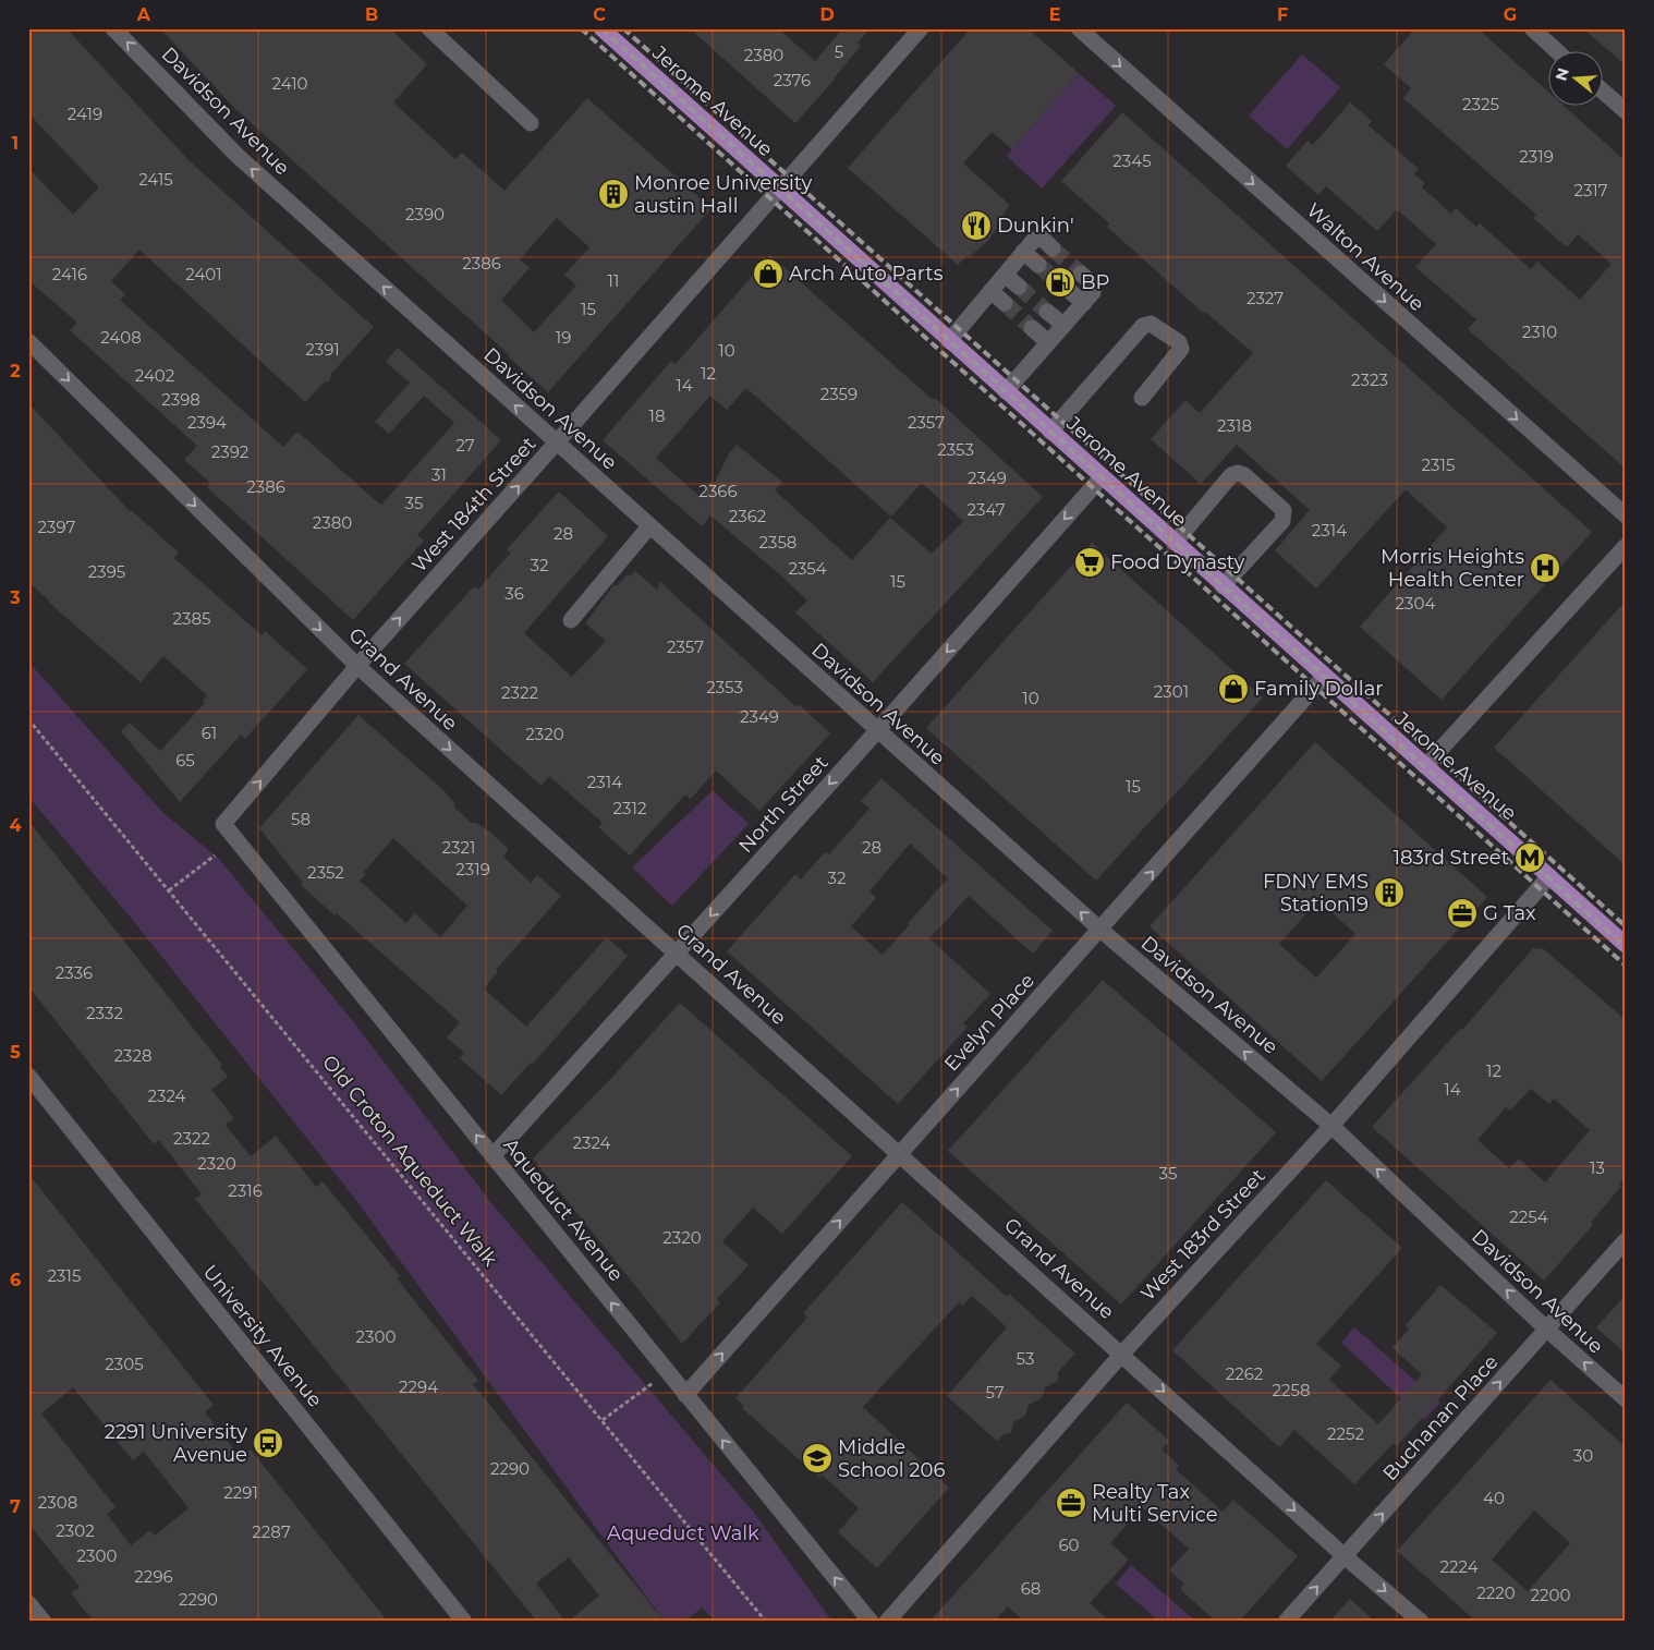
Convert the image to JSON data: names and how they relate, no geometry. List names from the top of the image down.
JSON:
{
  "streets": {
    "main road": ["Jerome Avenue"],
    "street": [
      "Davidson Avenue",
      "Walton Avenue",
      "West 184th Street",
      "Grand Avenue",
      "North Street",
      "Evelyn Place",
      "Aqueduct Avenue",
      "West 183rd Street",
      "University Avenue",
      "Buchanan Place"
    ],
    "path": ["Old Croton Aqueduct Walk"]
  },
  "crossings": [
    ["Jerome Avenue", "West 184th Street"],
    ["Jerome Avenue", "North Street"],
    ["Jerome Avenue", "Evelyn Place"],
    ["Jerome Avenue", "West 183rd Street"],
    ["Davidson Avenue", "West 184th Street"],
    ["Davidson Avenue", "North Street"],
    ["Davidson Avenue", "Evelyn Place"],
    ["Davidson Avenue", "West 183rd Street"],
    ["Davidson Avenue", "Buchanan Place"],
    ["West 184th Street", "Grand Avenue"],
    ["West 184th Street", "Aqueduct Avenue"],
    ["Grand Avenue", "North Street"],
    ["Grand Avenue", "Evelyn Place"],
    ["Grand Avenue", "West 183rd Street"],
    ["Grand Avenue", "Buchanan Place"],
    ["North Street", "Aqueduct Avenue"],
    ["Evelyn Place", "Aqueduct Avenue"]
  ],
  "one_way": [
    "Davidson Avenue",
    "Walton Avenue",
    "West 184th Street",
    "Grand Avenue",
    "North Street",
    "Evelyn Place",
    "Aqueduct Avenue",
    "Buchanan Place"
  ],
  "parks": ["Aqueduct Walk"],
  "places": {
    "building": ["Monroe University austin Hall", "FDNY EMS Station19"],
    "restaurant": ["Dunkin'"],
    "shop": ["Arch Auto Parts", "Family Dollar"],
    "fuel station": ["BP"],
    "supermarket": ["Food Dynasty"],
    "hospital": ["Morris Heights Health Center"],
    "metro station": ["183rd Street"],
    "office": ["G Tax", "Realty Tax Multi Service"],
    "bus stop": ["2291 University Avenue"],
    "school or university": ["Middle School 206"]
  },
  "house_numbers": [
    "5",
    "2380",
    "2376",
    "2410",
    "2325",
    "2419",
    "2319",
    "2345",
    "2415",
    "2317",
    "2390",
    "2386",
    "2416",
    "2401",
    "11",
    "2327",
    "15",
    "2310",
    "2408",
    "19",
    "2391",
    "10",
    "12",
    "2402",
    "2323",
    "14",
    "2359",
    "2398",
    "18",
    "2394",
    "2357",
    "2318",
    "27",
    "2353",
    "2392",
    "2315",
    "31",
    "2349",
    "2386",
    "2366",
    "35",
    "2347",
    "2362",
    "2380",
    "2397",
    "2314",
    "28",
    "2358",
    "32",
    "2354",
    "2395",
    "15",
    "36",
    "2304",
    "2385",
    "2357",
    "2353",
    "2301",
    "2322",
    "10",
    "2349",
    "61",
    "2320",
    "65",
    "2314",
    "15",
    "2312",
    "58",
    "2321",
    "28",
    "2319",
    "2352",
    "32",
    "2336",
    "2332",
    "2328",
    "12",
    "14",
    "2324",
    "2322",
    "2324",
    "2320",
    "13",
    "35",
    "2316",
    "2254",
    "2320",
    "2315",
    "2300",
    "53",
    "2305",
    "2262",
    "2294",
    "2258",
    "57",
    "2252",
    "30",
    "2290",
    "2291",
    "40",
    "2308",
    "2302",
    "2287",
    "60",
    "2300",
    "2224",
    "2296",
    "68",
    "2220",
    "2200",
    "2290"
  ],
  "north": "left",
  "grid": {
    "columns": [
      "A",
      "B",
      "C",
      "D",
      "E",
      "F",
      "G"
    ],
    "rows": [
      "1",
      "2",
      "3",
      "4",
      "5",
      "6",
      "7"
    ]
  }
}
